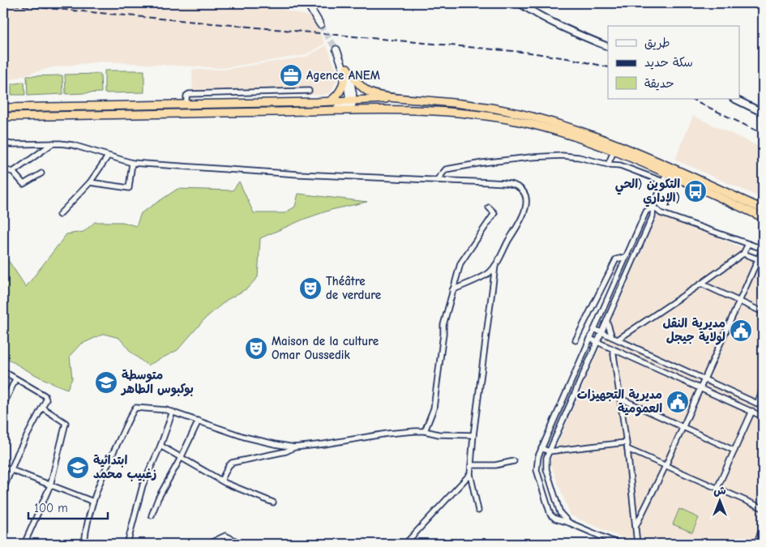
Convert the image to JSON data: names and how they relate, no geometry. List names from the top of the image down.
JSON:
{
  "places": {
    "office": ["Agence ANEM"],
    "bus stop": ["التكوين (الحي الإداري)"],
    "theatre": ["Théâtre de verdure", "Maison de la culture Omar Oussedik"],
    "public building": ["مديرية النقل لولاية جيجل", "مديرية التجهيزات العمومية"],
    "school or university": ["متوسطة بوكبوس الطاهر", "ابتدائية زغبيب محمد"]
  },
  "legend": ["طريق", "سكة حديد", "حديقة"],
  "scale_bar": "100 m",
  "north": "top"
}
